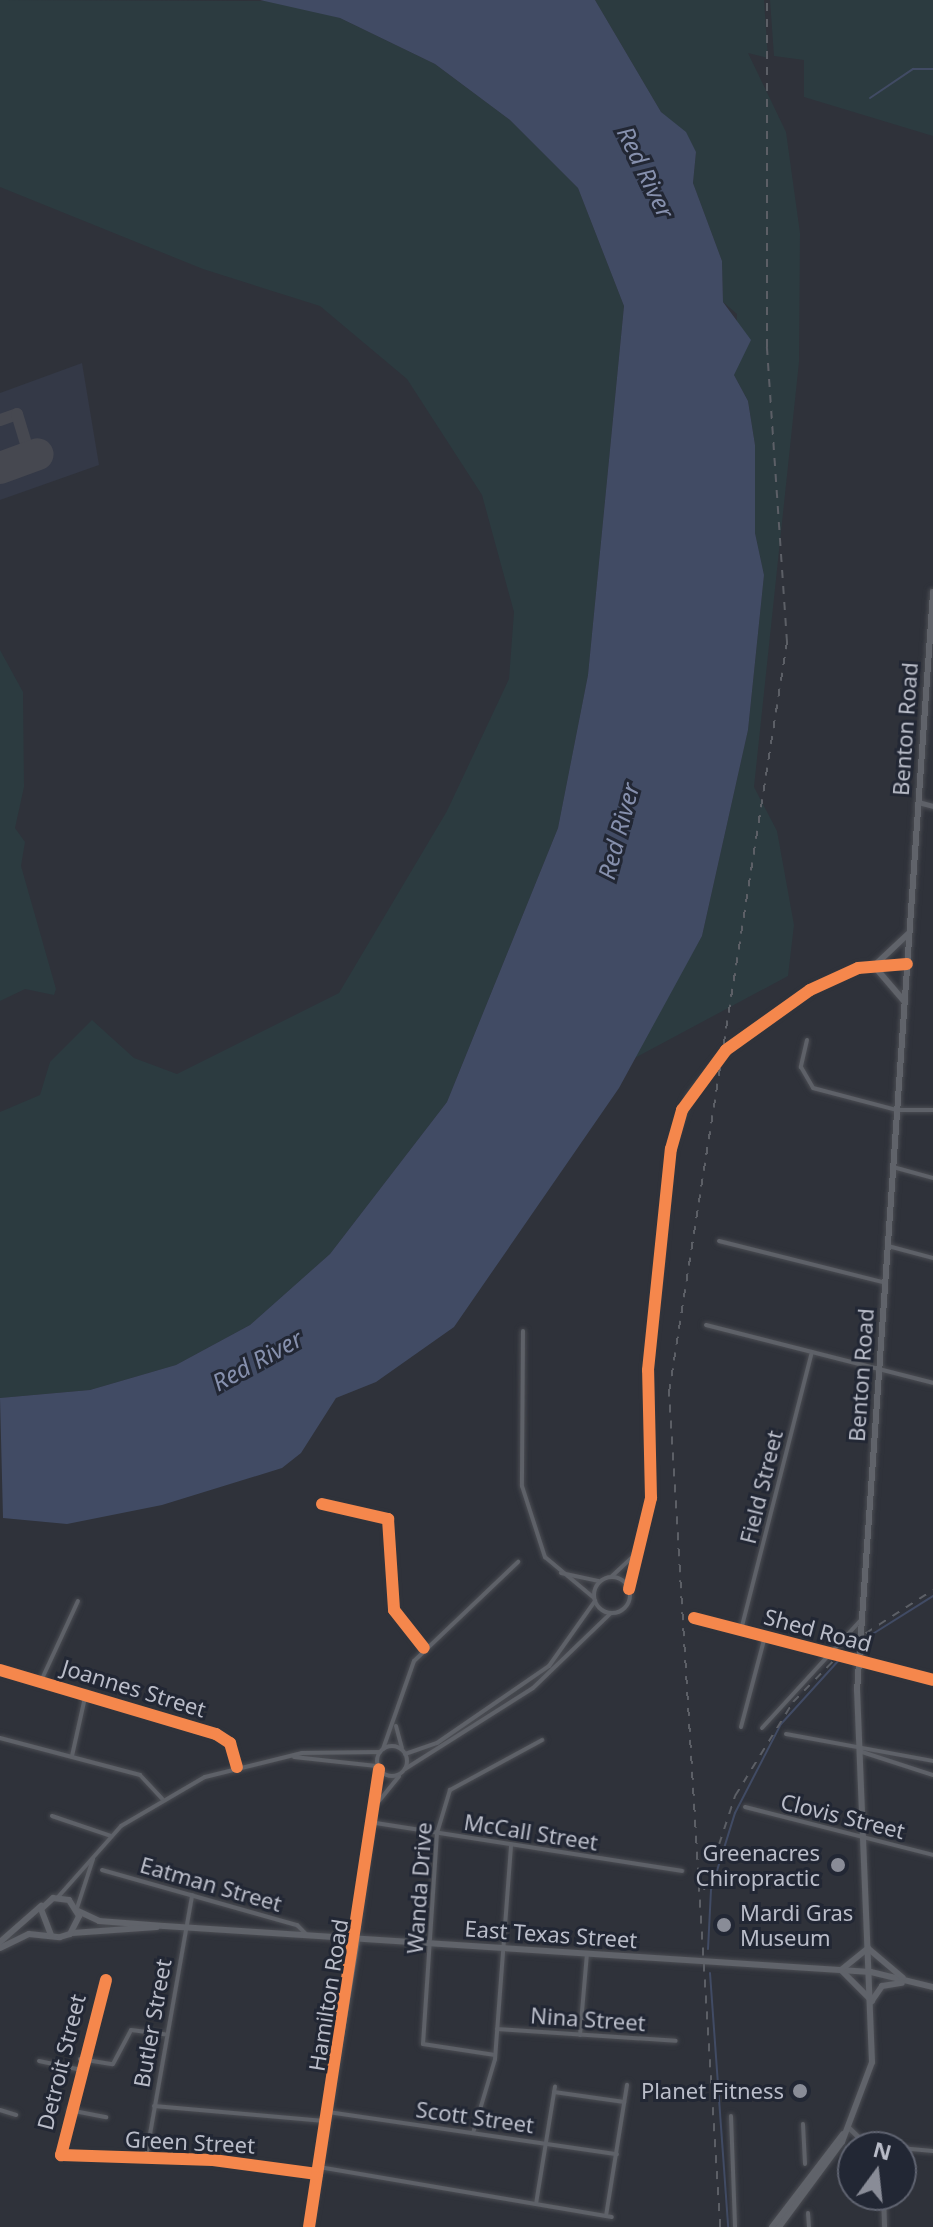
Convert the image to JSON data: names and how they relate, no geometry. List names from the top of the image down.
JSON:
{
  "streets": {
    "main road": ["Benton Road", "East Texas Street"],
    "street": [
      "Field Street",
      "Shed Road",
      "Joannes Street",
      "Clovis Street",
      "McCall Street",
      "Eatman Street",
      "Wanda Drive",
      "Hamilton Road",
      "Nina Street",
      "Butler Street",
      "Detroit Street",
      "Scott Street",
      "Green Street"
    ]
  },
  "crossings": [
    ["Benton Road", "Shed Road"],
    ["Benton Road", "Clovis Street"],
    ["Benton Road", "East Texas Street"],
    ["Field Street", "Shed Road"],
    ["McCall Street", "Wanda Drive"],
    ["McCall Street", "Hamilton Road"],
    ["Eatman Street", "East Texas Street"],
    ["Eatman Street", "Butler Street"],
    ["Wanda Drive", "East Texas Street"],
    ["East Texas Street", "Hamilton Road"],
    ["East Texas Street", "Butler Street"],
    ["Hamilton Road", "Scott Street"],
    ["Hamilton Road", "Green Street"],
    ["Butler Street", "Green Street"],
    ["Detroit Street", "Green Street"]
  ],
  "water": ["Red River"],
  "places": ["Greenacres Chiropractic", "Mardi Gras Museum", "Planet Fitness"],
  "north": "top"
}
